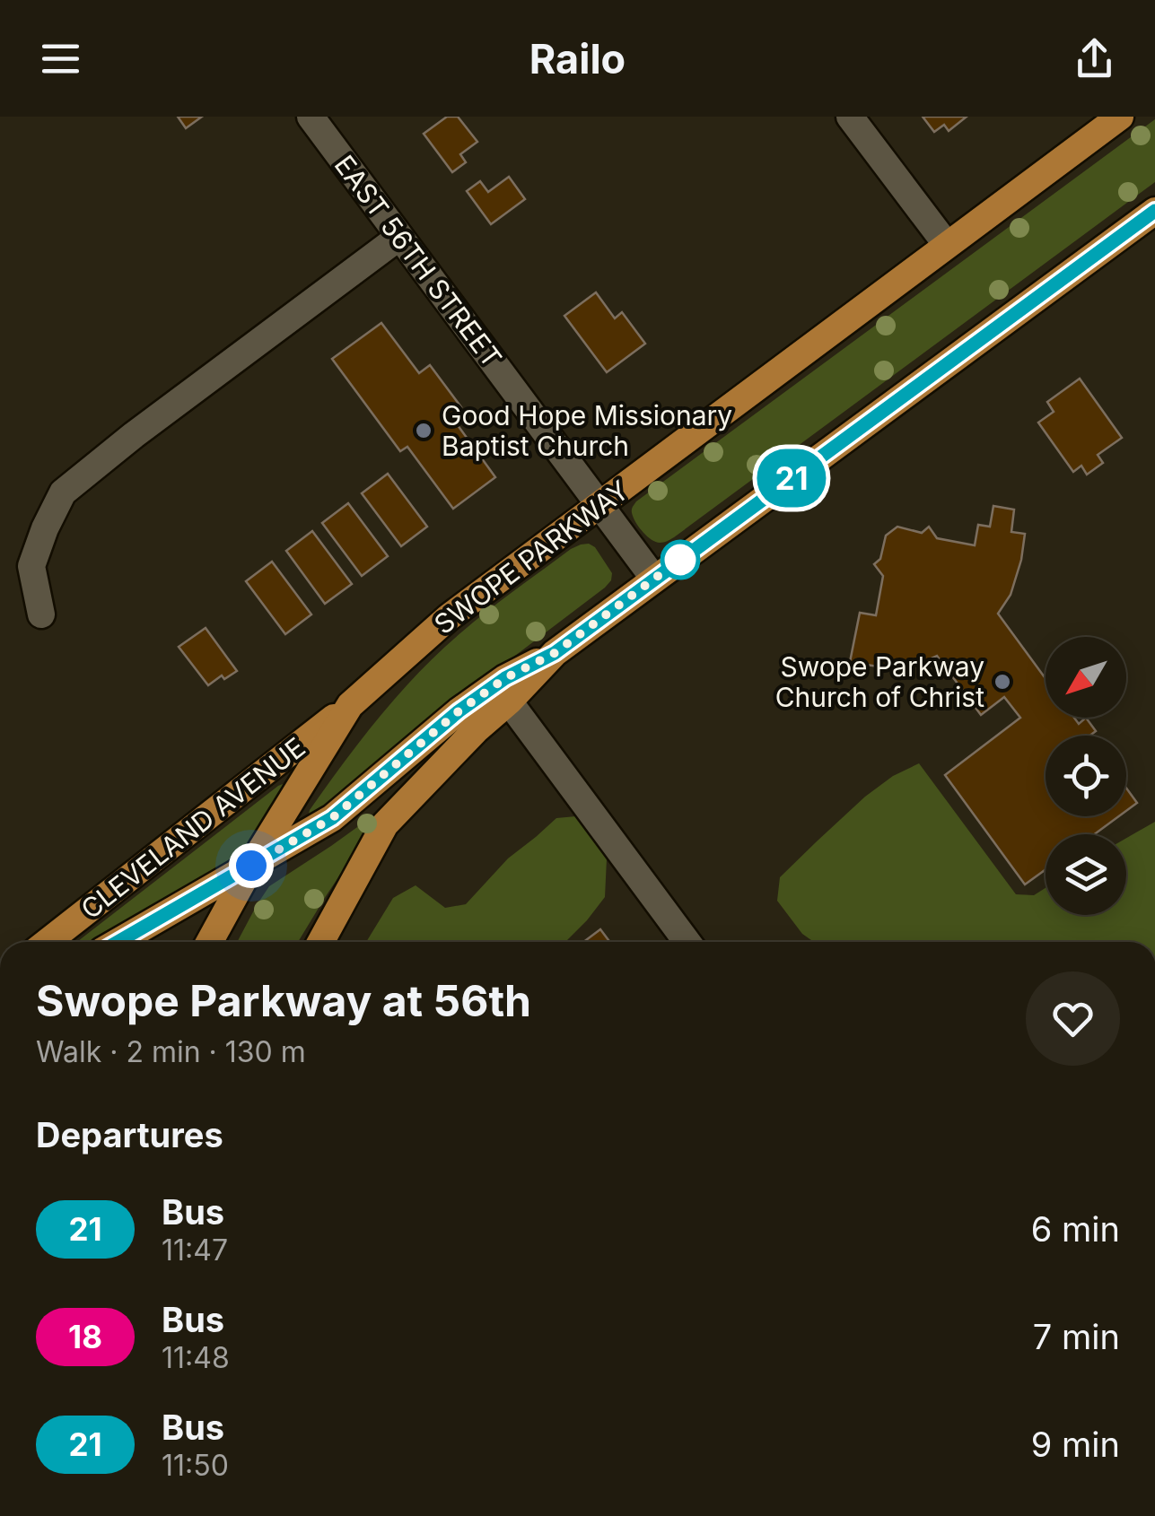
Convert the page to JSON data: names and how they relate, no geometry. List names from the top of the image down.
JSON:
{
  "streets": {
    "main road": ["SWOPE PARKWAY", "CLEVELAND AVENUE"],
    "street": ["EAST 56TH STREET"]
  },
  "crossings": [
    ["EAST 56TH STREET", "SWOPE PARKWAY"],
    ["SWOPE PARKWAY", "CLEVELAND AVENUE"]
  ],
  "places": ["Good Hope Missionary Baptist Church", "Swope Parkway Church of Christ"],
  "lines": ["bus line 21"],
  "north": "bottom left",
  "page": {
    "header": "Railo",
    "on_map": "21",
    "heading": [
      ["Swope Parkway at 56th", "Walk · 2 min · 130 m"],
      "Departures"
    ],
    "list": [
      {
        "mark": "21",
        "name": "Bus",
        "note": "11:47",
        "value": "6 min"
      },
      {
        "mark": "18",
        "name": "Bus",
        "note": "11:48",
        "value": "7 min"
      },
      {
        "mark": "21",
        "name": "Bus",
        "note": "11:50",
        "value": "9 min"
      }
    ]
  }
}
